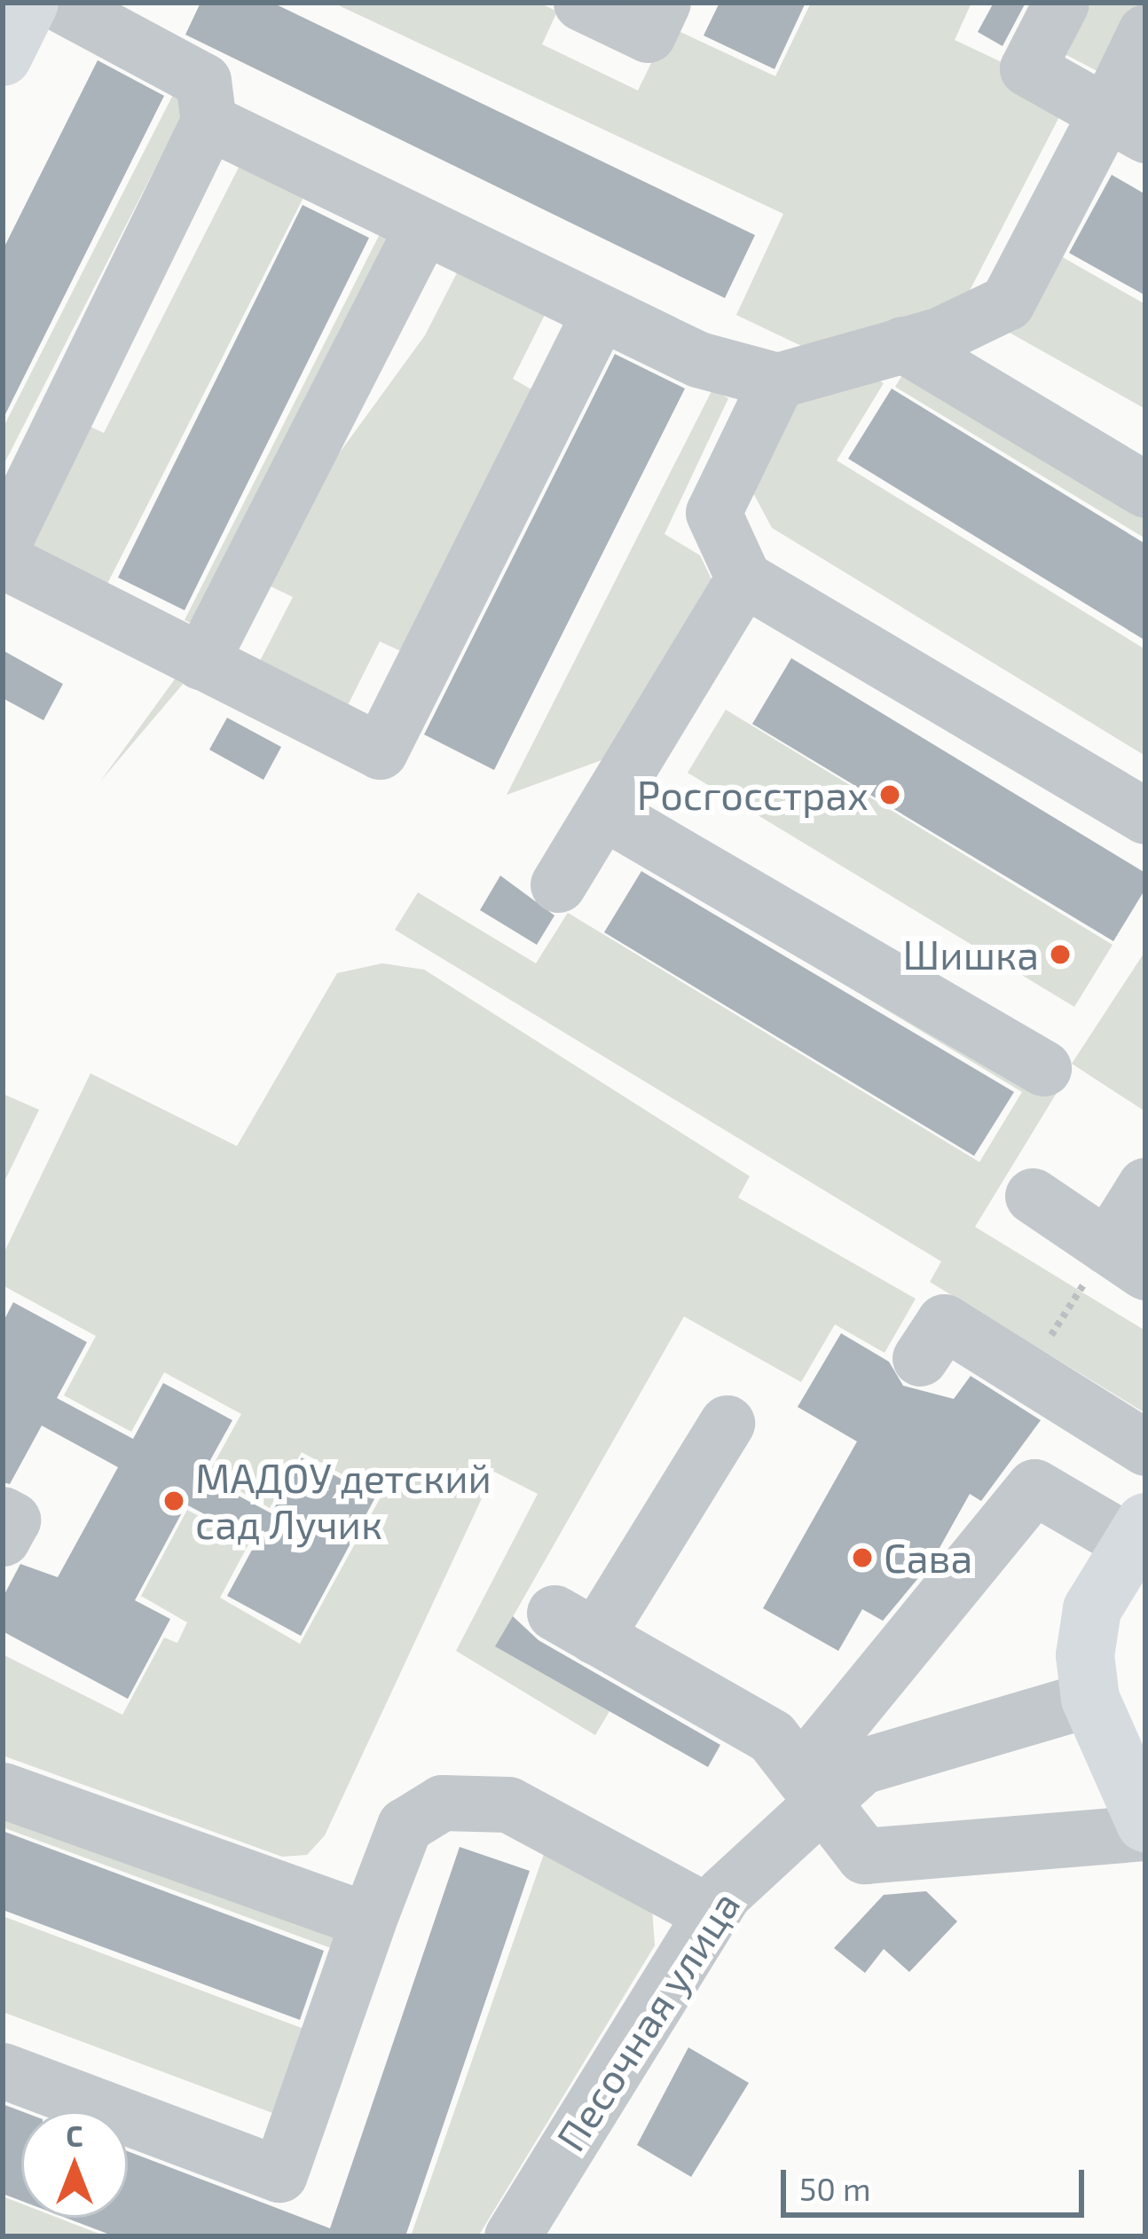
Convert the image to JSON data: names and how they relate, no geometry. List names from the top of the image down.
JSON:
{
  "streets": {
    "street": ["Песочная улица"]
  },
  "places": [
    "Росгосстрах",
    "Шишка",
    "МАДОУ детский сад Лучик",
    "Сава"
  ],
  "scale_bar": "50 m",
  "north": "top"
}
